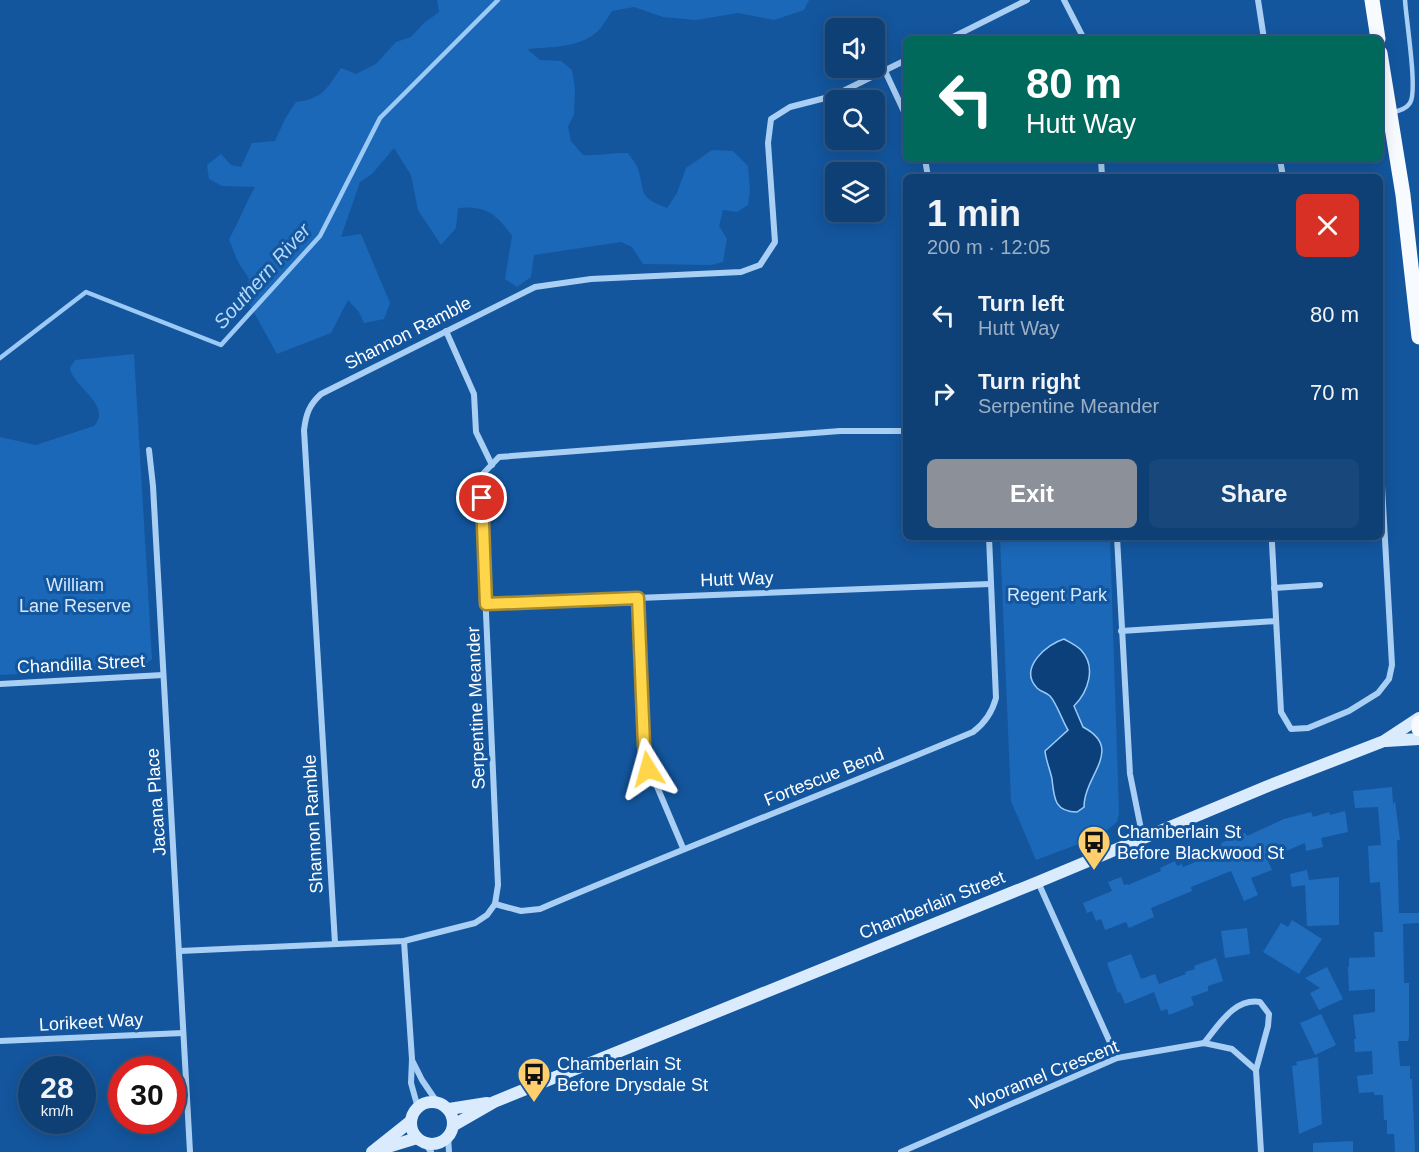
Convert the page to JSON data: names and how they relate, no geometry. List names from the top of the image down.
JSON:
{
  "streets": {
    "main road": ["Chamberlain Street"],
    "street": [
      "Shannon Ramble",
      "Hutt Way",
      "Chandilla Street",
      "Serpentine Meander",
      "Fortescue Bend",
      "Jacana Place",
      "Lorikeet Way",
      "Wooramel Crescent"
    ]
  },
  "crossings": [
    ["Hutt Way", "Serpentine Meander"],
    ["Hutt Way", "Fortescue Bend"],
    ["Chandilla Street", "Jacana Place"],
    ["Serpentine Meander", "Fortescue Bend"],
    ["Jacana Place", "Lorikeet Way"]
  ],
  "water": ["Southern River"],
  "parks": ["William Lane Reserve", "Regent Park"],
  "places": {
    "bus stop": ["Chamberlain St Before Blackwood St", "Chamberlain St Before Drysdale St"]
  },
  "page": {
    "turn": ["80 m", "Hutt Way"],
    "heading": ["1 min", "200 m · 12:05"],
    "list": [
      {
        "name": "Turn left",
        "note": "Hutt Way",
        "value": "80 m"
      },
      {
        "name": "Turn right",
        "note": "Serpentine Meander",
        "value": "70 m"
      }
    ],
    "buttons": ["Exit", "Share"],
    "speed": "28 km/h",
    "limit": "30"
  }
}
